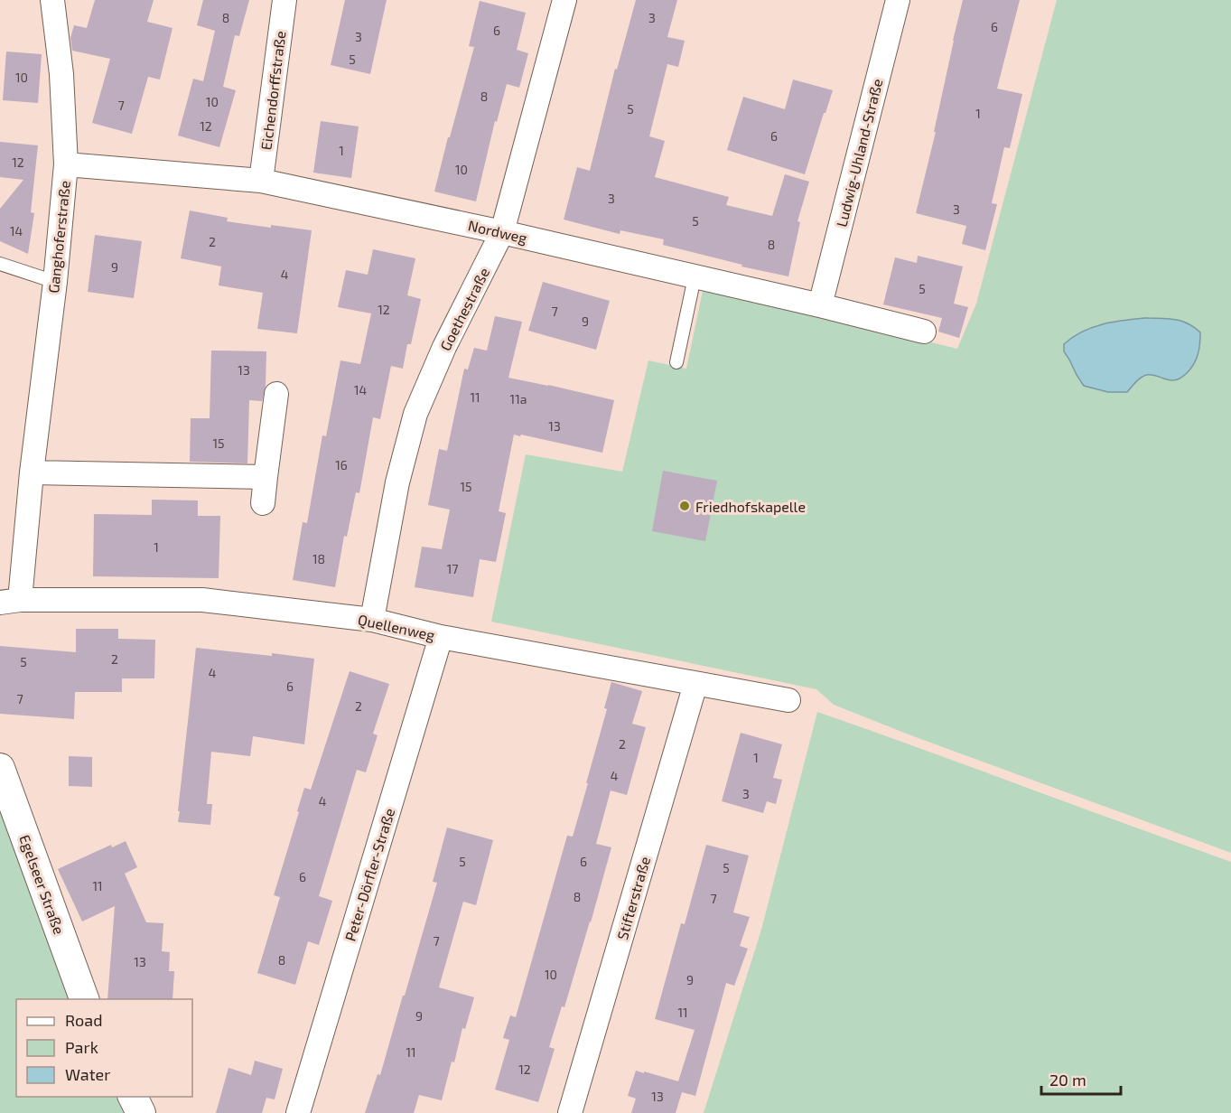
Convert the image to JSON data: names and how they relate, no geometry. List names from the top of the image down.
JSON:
{
  "streets": {
    "street": [
      "Eichendorffstraße",
      "Ludwig-Uhland-Straße",
      "Nordweg",
      "Ganghoferstraße",
      "Goethestraße",
      "Quellenweg",
      "Peter-Dörfler-Straße",
      "Egelseer Straße",
      "Stifterstraße"
    ]
  },
  "crossings": [
    ["Eichendorffstraße", "Nordweg"],
    ["Ludwig-Uhland-Straße", "Nordweg"],
    ["Nordweg", "Ganghoferstraße"],
    ["Nordweg", "Goethestraße"],
    ["Ganghoferstraße", "Quellenweg"],
    ["Goethestraße", "Quellenweg"],
    ["Quellenweg", "Peter-Dörfler-Straße"],
    ["Quellenweg", "Stifterstraße"]
  ],
  "places": ["Friedhofskapelle"],
  "house_numbers": [
    "8",
    "3",
    "6",
    "6",
    "3",
    "5",
    "10",
    "8",
    "10",
    "7",
    "5",
    "1",
    "12",
    "6",
    "1",
    "12",
    "10",
    "3",
    "3",
    "5",
    "14",
    "2",
    "8",
    "9",
    "4",
    "5",
    "12",
    "7",
    "9",
    "13",
    "14",
    "11",
    "11a",
    "13",
    "15",
    "16",
    "15",
    "1",
    "18",
    "17",
    "2",
    "5",
    "4",
    "6",
    "7",
    "2",
    "2",
    "1",
    "4",
    "3",
    "4",
    "5",
    "6",
    "5",
    "6",
    "11",
    "8",
    "7",
    "7",
    "8",
    "13",
    "10",
    "9",
    "11",
    "9",
    "11",
    "12",
    "13"
  ],
  "legend": ["Road", "Park", "Water"],
  "scale_bar": "20 m"
}
